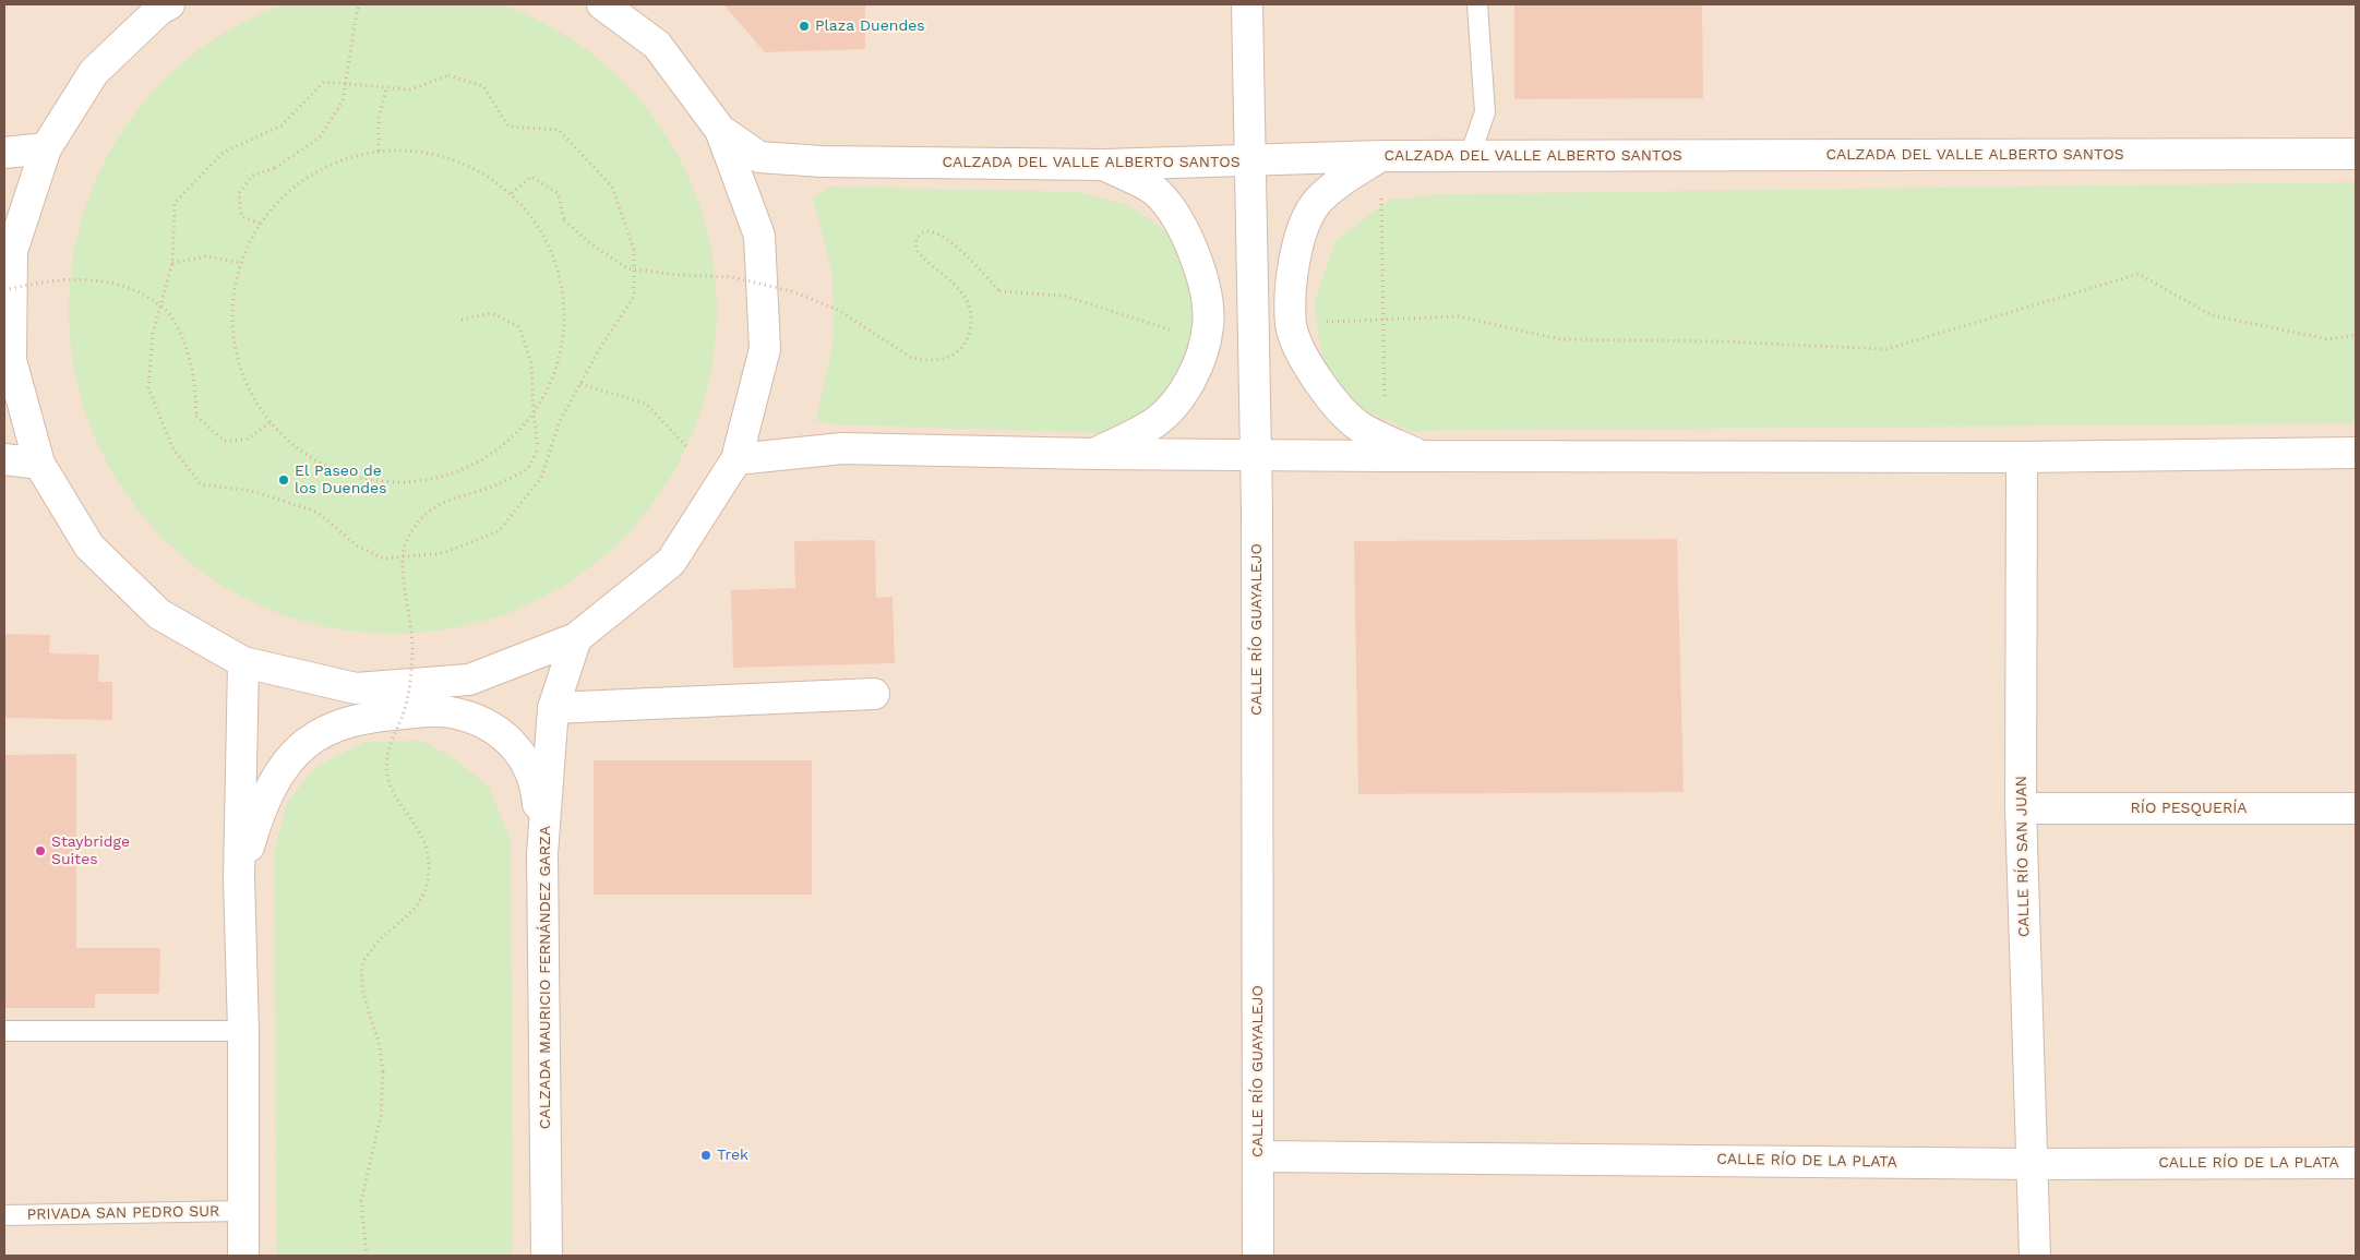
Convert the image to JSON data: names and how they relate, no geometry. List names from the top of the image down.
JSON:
{
  "streets": {
    "main road": [
      "CALZADA DEL VALLE ALBERTO SANTOS",
      "CALLE RÍO GUAYALEJO",
      "RÍO PESQUERÍA",
      "CALLE RÍO SAN JUAN",
      "CALZADA MAURICIO FERNÁNDEZ GARZA",
      "CALLE RÍO DE LA PLATA"
    ],
    "lane": ["PRIVADA SAN PEDRO SUR"]
  },
  "crossings": [
    ["CALZADA DEL VALLE ALBERTO SANTOS", "CALLE RÍO GUAYALEJO"],
    ["CALLE RÍO GUAYALEJO", "CALLE RÍO DE LA PLATA"],
    ["RÍO PESQUERÍA", "CALLE RÍO SAN JUAN"],
    ["CALLE RÍO SAN JUAN", "CALLE RÍO DE LA PLATA"]
  ],
  "places": [
    "Plaza Duendes",
    "El Paseo de los Duendes",
    "Staybridge Suites",
    "Trek"
  ]
}
